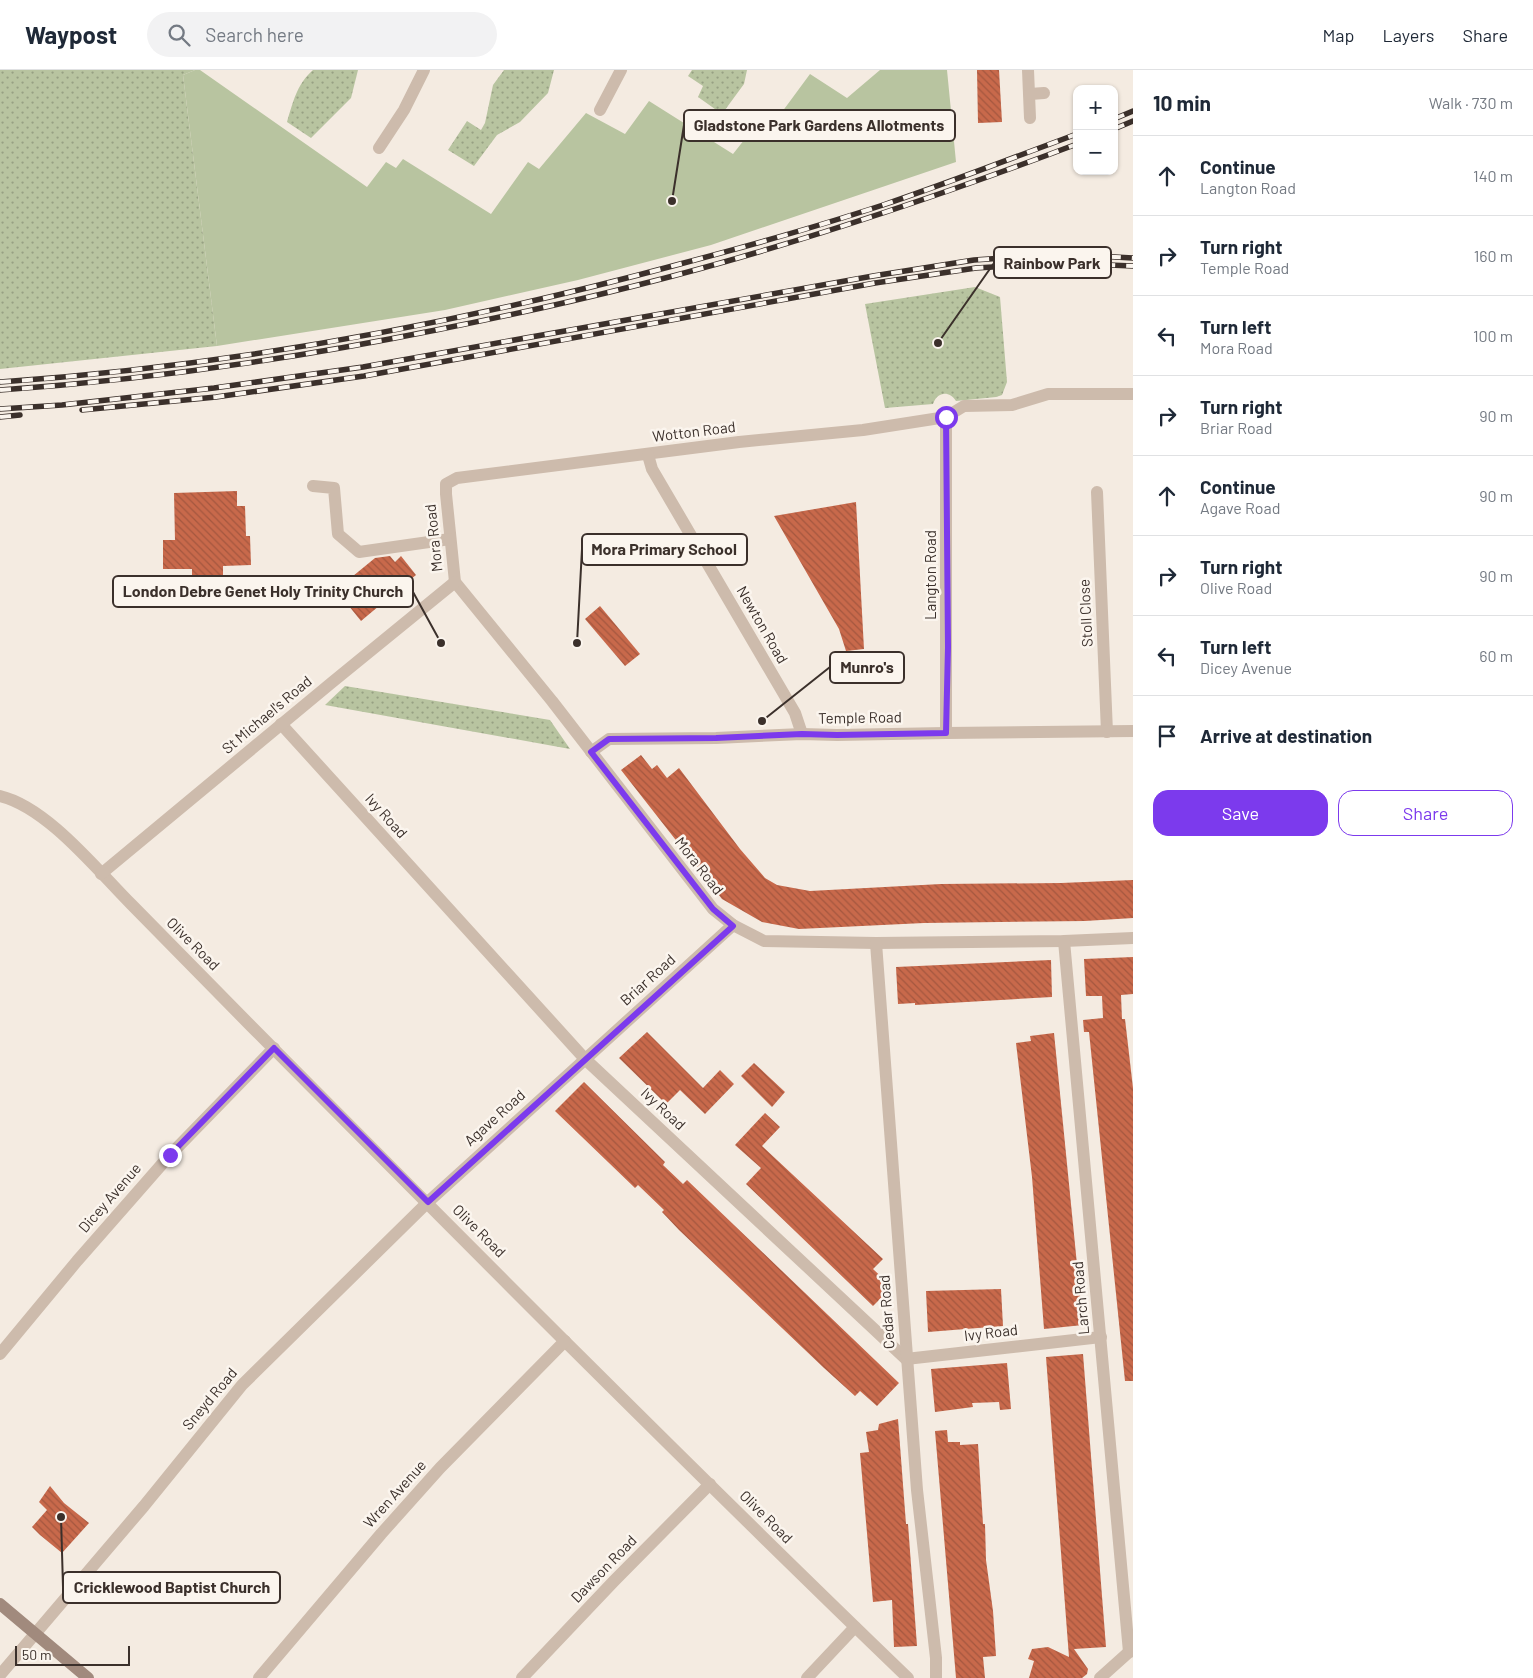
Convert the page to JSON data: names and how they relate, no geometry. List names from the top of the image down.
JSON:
{
  "streets": {
    "street": [
      "Wotton Road",
      "Mora Road",
      "Langton Road",
      "Stoll Close",
      "Newton Road",
      "St Michael's Road",
      "Temple Road",
      "Ivy Road",
      "Olive Road",
      "Briar Road",
      "Agave Road",
      "Dicey Avenue",
      "Larch Road",
      "Cedar Road",
      "Sneyd Road",
      "Wren Avenue",
      "Dawson Road"
    ]
  },
  "crossings": [
    ["Wotton Road", "Mora Road"],
    ["Wotton Road", "Langton Road"],
    ["Wotton Road", "Newton Road"],
    ["Mora Road", "St Michael's Road"],
    ["Mora Road", "Temple Road"],
    ["Mora Road", "Briar Road"],
    ["Mora Road", "Larch Road"],
    ["Mora Road", "Cedar Road"],
    ["Langton Road", "Temple Road"],
    ["Stoll Close", "Temple Road"],
    ["Newton Road", "Temple Road"],
    ["St Michael's Road", "Ivy Road"],
    ["St Michael's Road", "Olive Road"],
    ["Ivy Road", "Briar Road"],
    ["Ivy Road", "Agave Road"],
    ["Ivy Road", "Larch Road"],
    ["Ivy Road", "Cedar Road"],
    ["Olive Road", "Agave Road"],
    ["Olive Road", "Dicey Avenue"],
    ["Olive Road", "Sneyd Road"],
    ["Olive Road", "Wren Avenue"],
    ["Olive Road", "Dawson Road"],
    ["Briar Road", "Agave Road"],
    ["Agave Road", "Sneyd Road"]
  ],
  "places": [
    "Gladstone Park Gardens Allotments",
    "Rainbow Park",
    "London Debre Genet Holy Trinity Church",
    "Mora Primary School",
    "Munro's",
    "Cricklewood Baptist Church"
  ],
  "scale_bar": "50 m",
  "page": {
    "header": "Waypost",
    "search": "Search here",
    "nav": ["Map", "Layers", "Share"],
    "heading": ["10 min", "Walk · 730 m"],
    "map_buttons": ["+", "−"],
    "list": [
      ["Continue", "Langton Road", "140 m"],
      ["Turn right", "Temple Road", "160 m"],
      ["Turn left", "Mora Road", "100 m"],
      ["Turn right", "Briar Road", "90 m"],
      ["Continue", "Agave Road", "90 m"],
      ["Turn right", "Olive Road", "90 m"],
      ["Turn left", "Dicey Avenue", "60 m"],
      "Arrive at destination"
    ],
    "buttons": ["Save", "Share"],
    "scale": "50 m"
  }
}
